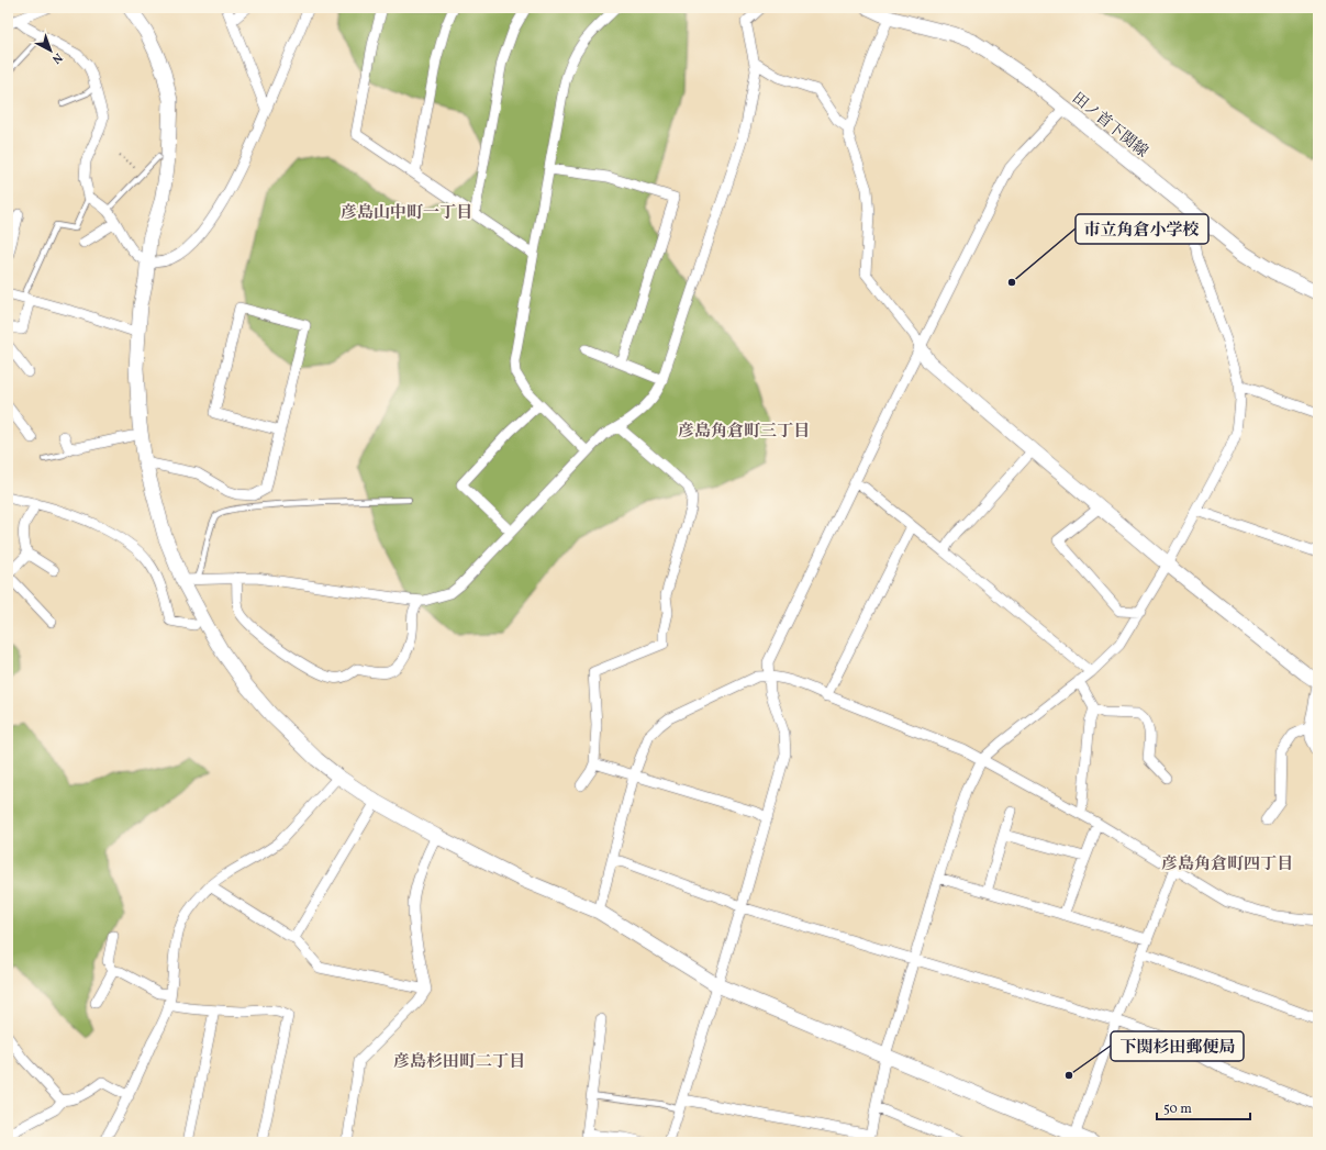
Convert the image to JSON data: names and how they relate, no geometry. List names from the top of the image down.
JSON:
{
  "streets": {
    "street": ["田ノ首下関線"]
  },
  "districts": [
    "彦島山中町一丁目",
    "彦島角倉町三丁目",
    "彦島角倉町四丁目",
    "彦島杉田町二丁目"
  ],
  "places": ["市立角倉小学校", "下関杉田郵便局"],
  "scale_bar": "50 m",
  "north": "bottom right"
}
